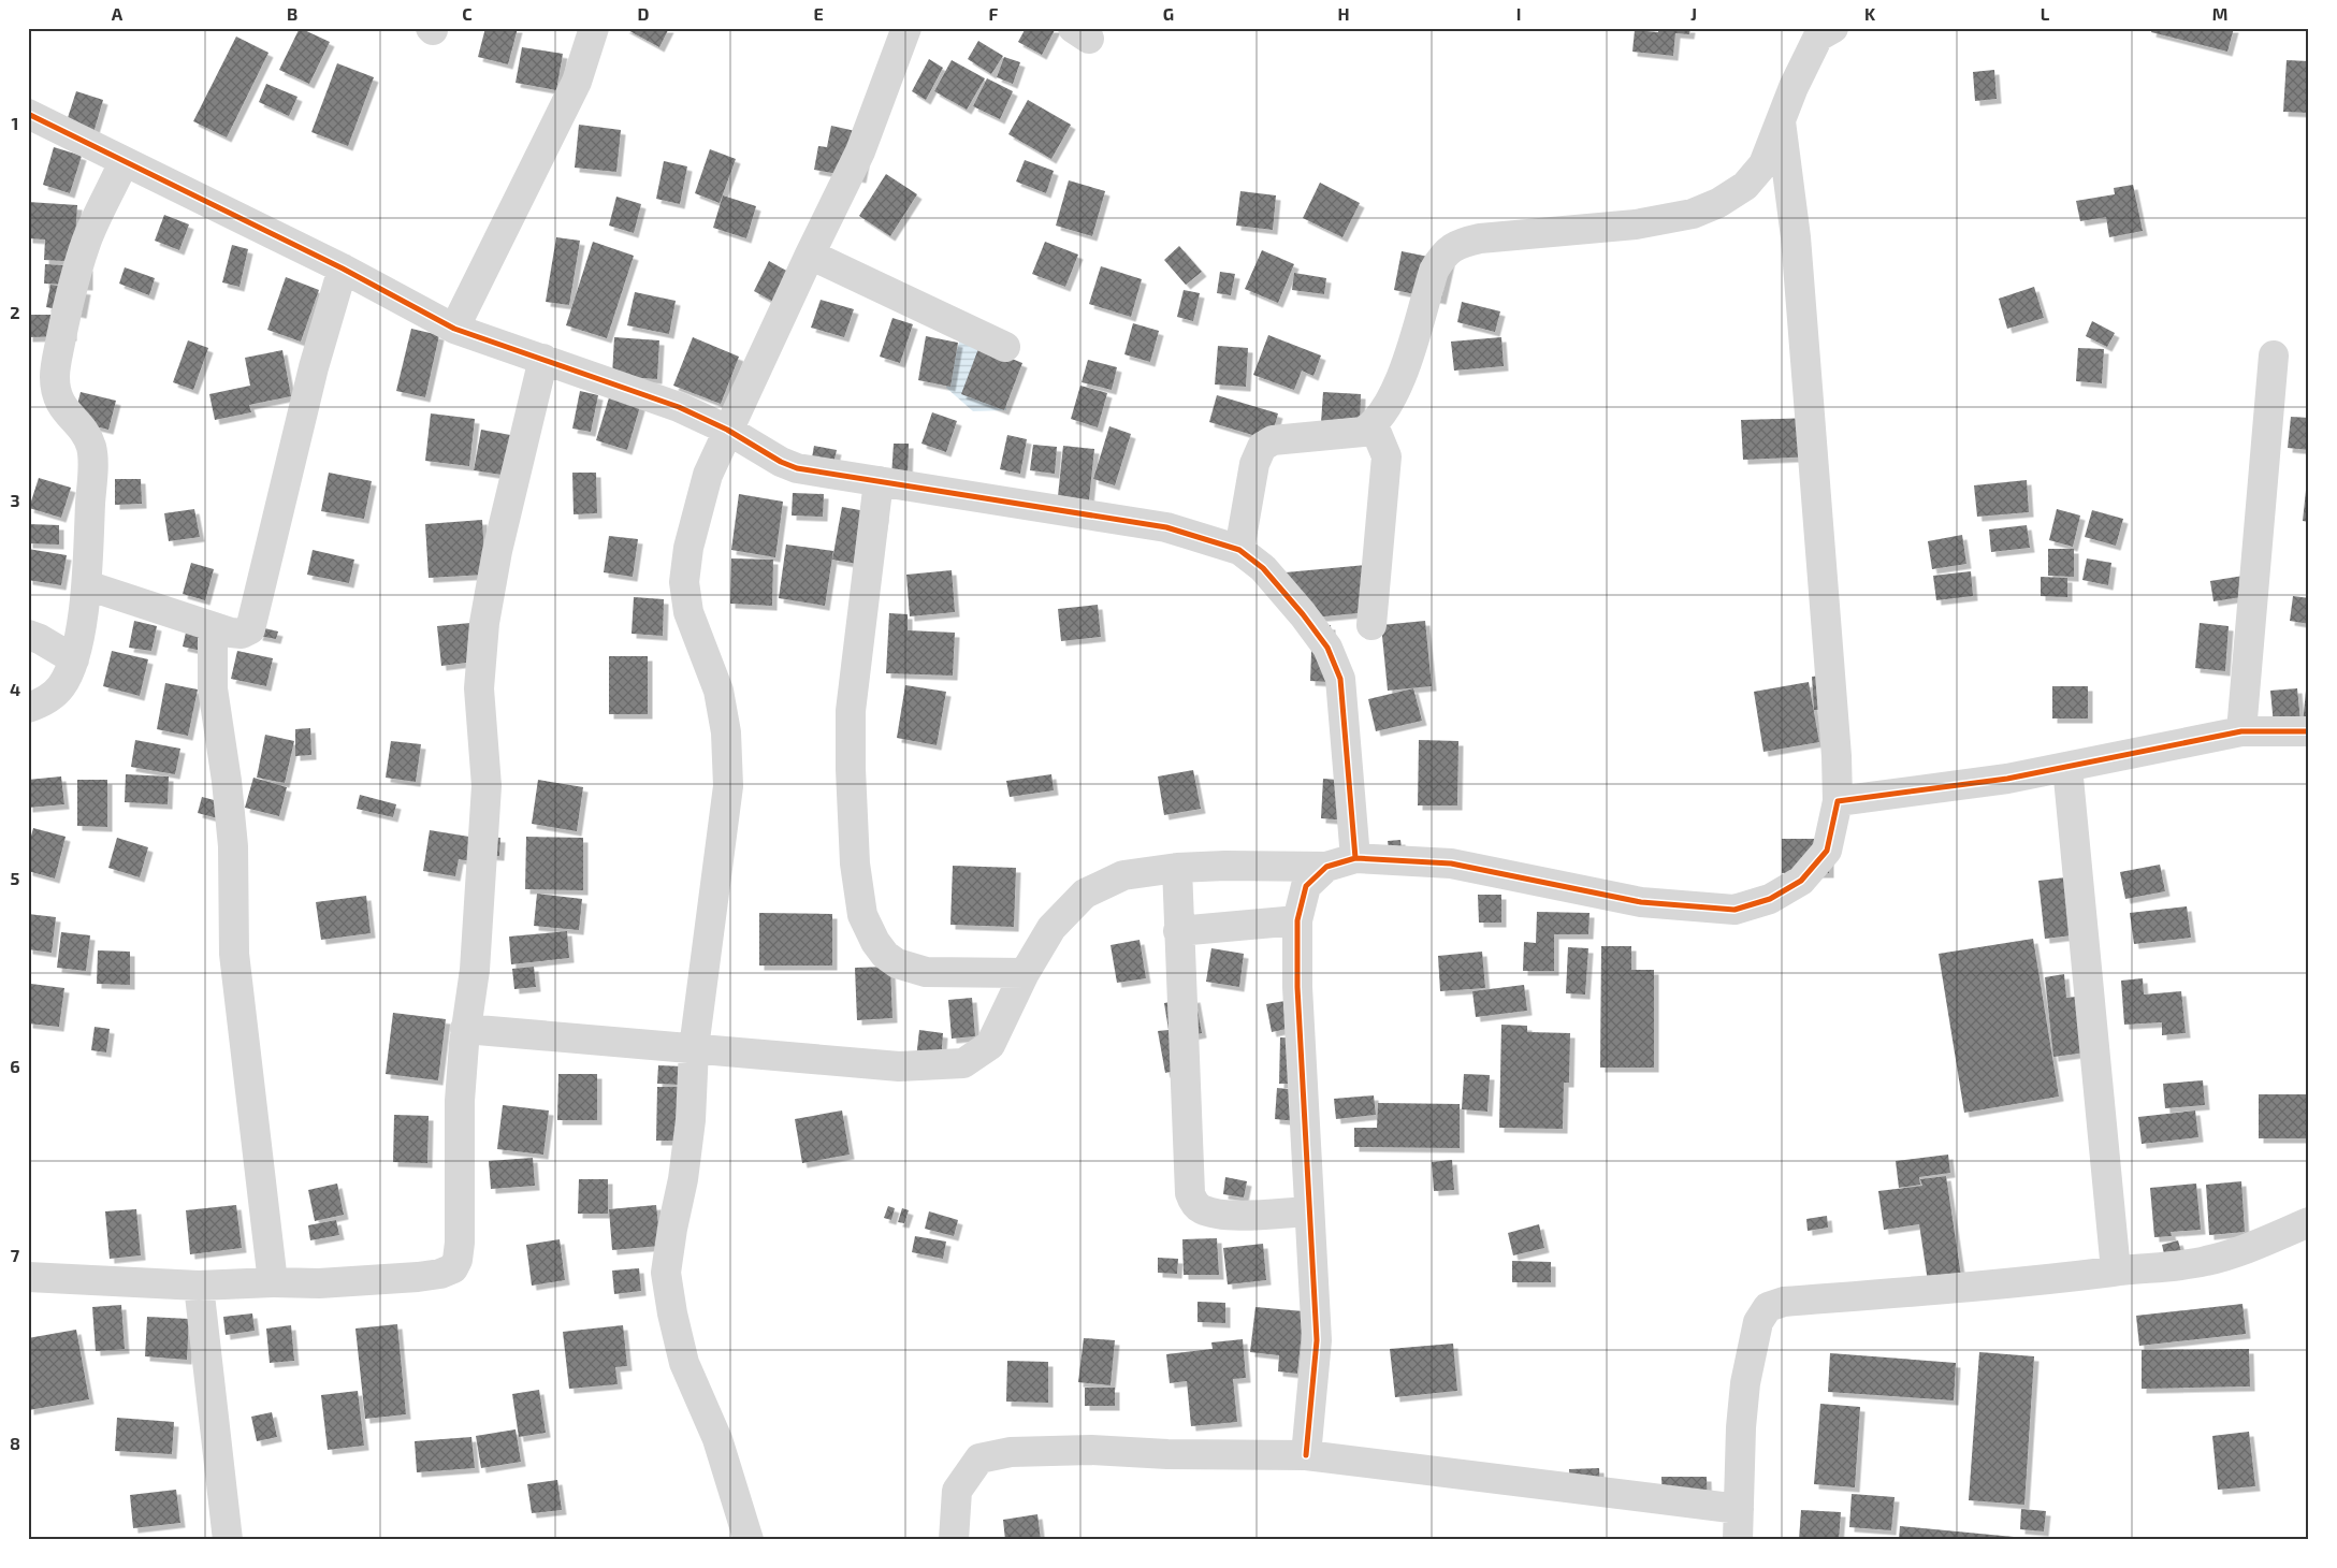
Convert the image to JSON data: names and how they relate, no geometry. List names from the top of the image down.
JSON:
{
  "grid": {
    "columns": [
      "A",
      "B",
      "C",
      "D",
      "E",
      "F",
      "G",
      "H",
      "I",
      "J",
      "K",
      "L",
      "M"
    ],
    "rows": [
      "1",
      "2",
      "3",
      "4",
      "5",
      "6",
      "7",
      "8"
    ]
  }
}
